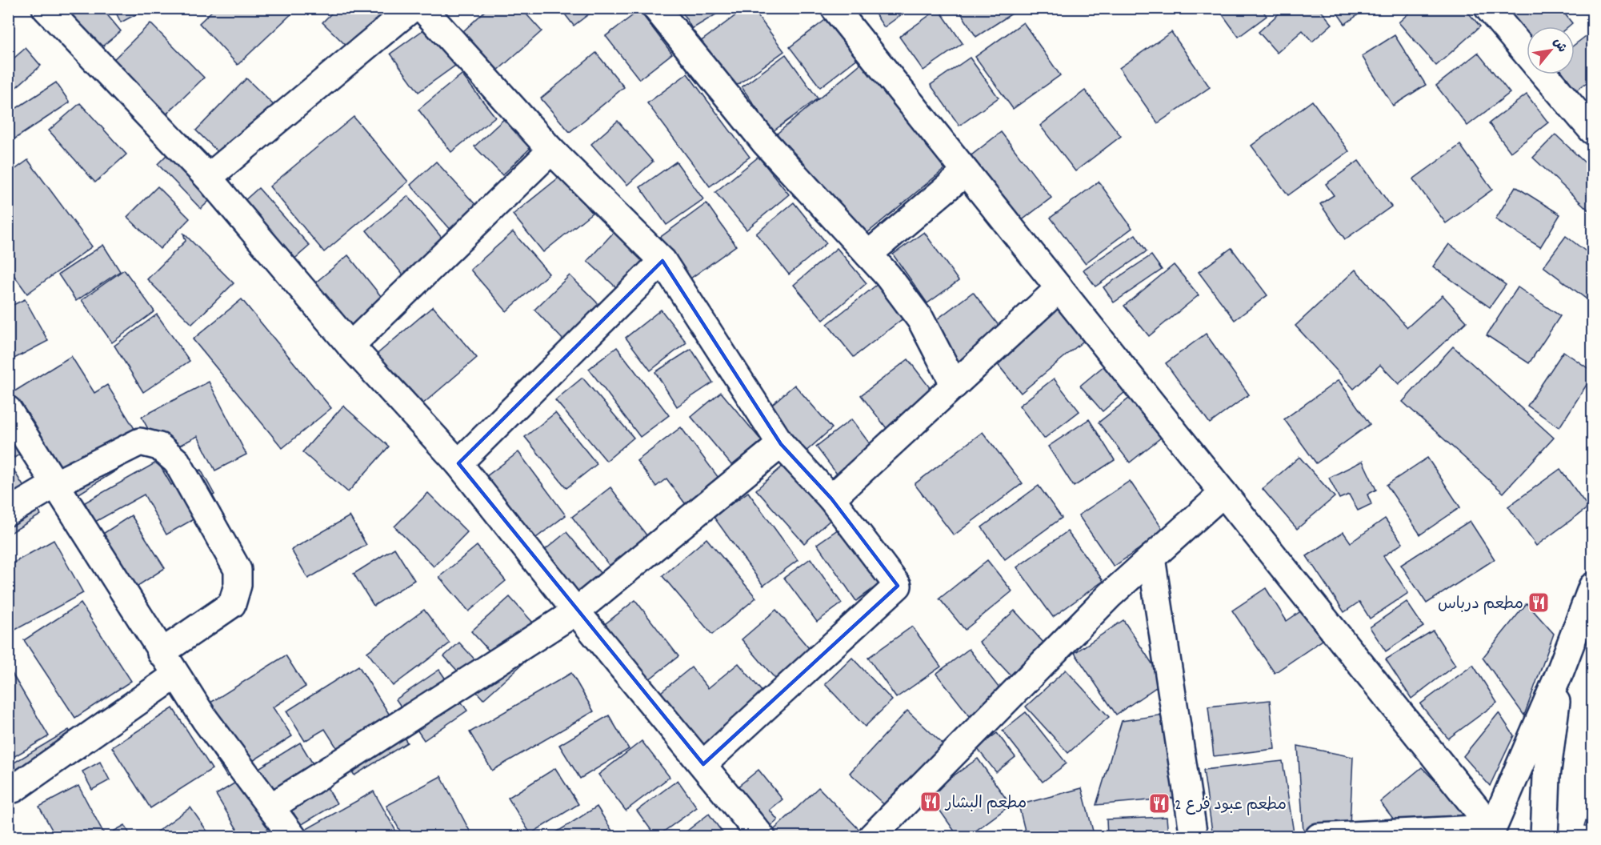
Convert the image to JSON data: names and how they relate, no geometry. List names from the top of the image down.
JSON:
{
  "places": {
    "restaurant": ["مطعم درباس", "مطعم البشار", "مطعم عبود فرع 2"]
  },
  "north": "top right"
}
